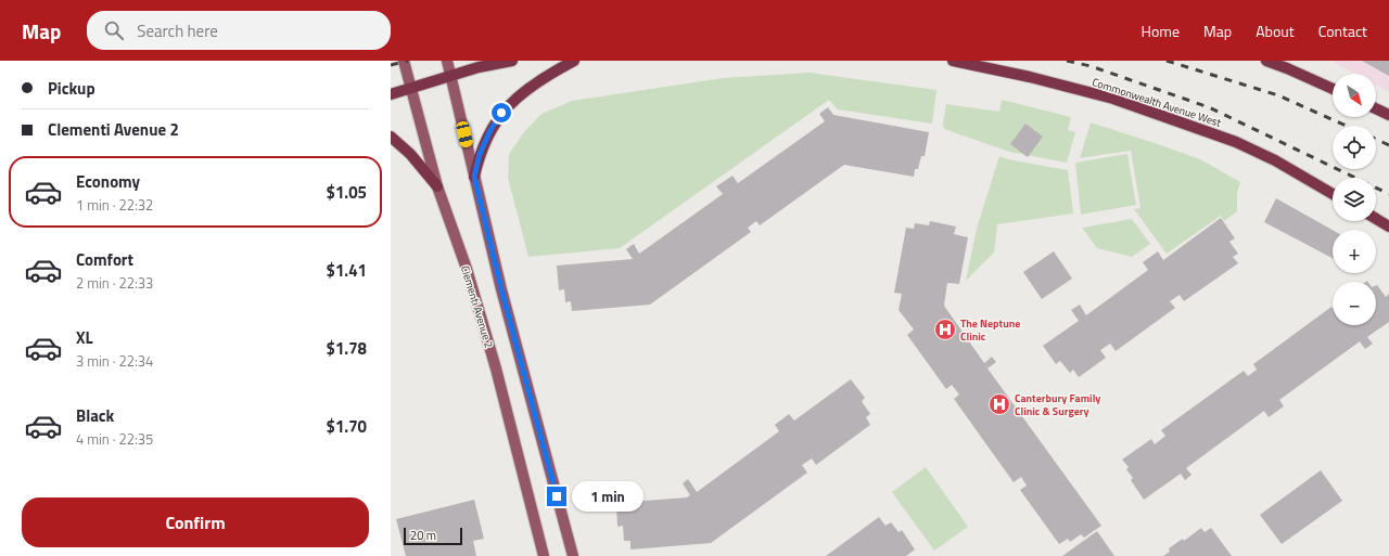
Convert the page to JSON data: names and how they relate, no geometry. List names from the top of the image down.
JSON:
{
  "streets": {
    "main road": ["Commonwealth Avenue West", "Clementi Avenue 2"]
  },
  "places": {
    "hospital": ["The Neptune Clinic", "Canterbury Family Clinic & Surgery"]
  },
  "scale_bar": "20 m",
  "north": "bottom right",
  "page": {
    "header": "Map",
    "search": "Search here",
    "nav": [
      "Home",
      "Map",
      "About",
      "Contact"
    ],
    "banner": ["Pickup", "Clementi Avenue 2"],
    "map_buttons": ["+", "−"],
    "list": [
      {
        "name": "Economy",
        "note": "1 min · 22:32",
        "value": "$1.05"
      },
      {
        "name": "Comfort",
        "note": "2 min · 22:33",
        "value": "$1.41"
      },
      {
        "name": "XL",
        "note": "3 min · 22:34",
        "value": "$1.78"
      },
      {
        "name": "Black",
        "note": "4 min · 22:35",
        "value": "$1.70"
      }
    ],
    "bubble": "1 min",
    "buttons": "Confirm",
    "scale": "20 m"
  }
}
